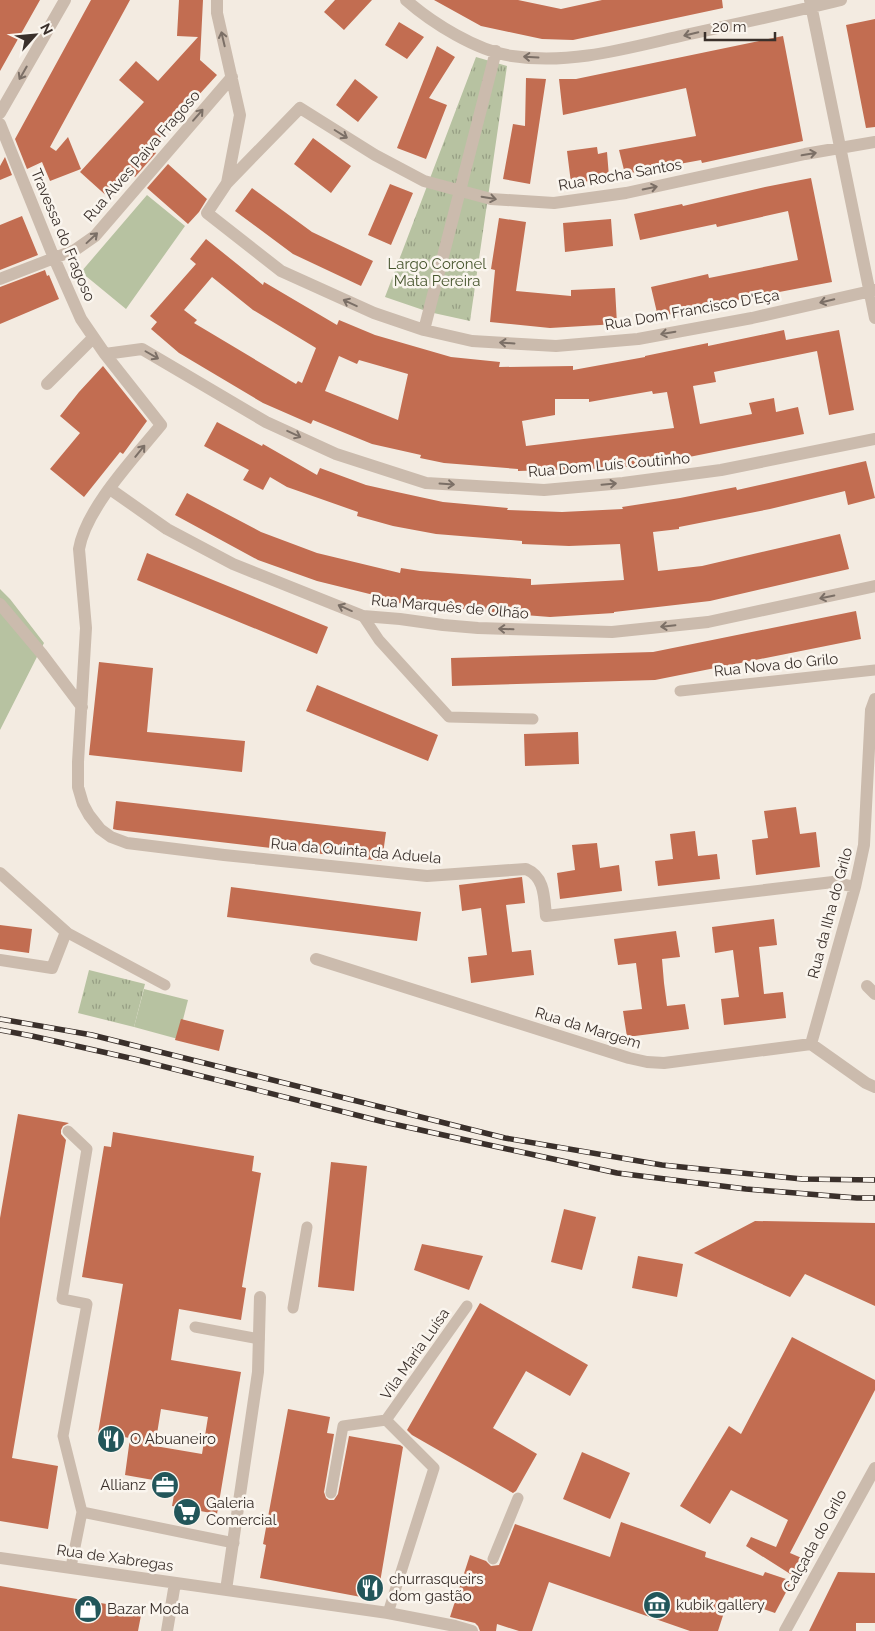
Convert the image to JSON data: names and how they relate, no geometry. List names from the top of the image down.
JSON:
{
  "streets": {
    "street": [
      "Rua Alves Paiva Fragoso",
      "Rua Rocha Santos",
      "Travessa do Fragoso",
      "Rua Dom Francisco D'Eça",
      "Rua Dom Luís Coutinho",
      "Rua Marquês de Olhão",
      "Rua da Quinta da Aduela",
      "Rua da Ilha do Grilo",
      "Rua da Margem",
      "Calçada do Grilo",
      "Rua de Xabregas"
    ],
    "lane": ["Rua Nova do Grilo", "Vila Maria Luísa"]
  },
  "crossings": [
    ["Rua Alves Paiva Fragoso", "Travessa do Fragoso"],
    ["Rua Rocha Santos", "Rua Dom Francisco D'Eça"],
    ["Travessa do Fragoso", "Rua Dom Luís Coutinho"],
    ["Travessa do Fragoso", "Rua Marquês de Olhão"],
    ["Rua da Quinta da Aduela", "Rua da Ilha do Grilo"],
    ["Rua da Ilha do Grilo", "Rua da Margem"],
    ["Vila Maria Luísa", "Rua de Xabregas"]
  ],
  "one_way": [
    "Rua Alves Paiva Fragoso",
    "Rua Rocha Santos",
    "Rua Dom Francisco D'Eça",
    "Rua Dom Luís Coutinho",
    "Rua Marquês de Olhão"
  ],
  "parks": ["Largo Coronel Mata Pereira"],
  "places": {
    "restaurant": ["O Abuaneiro", "churrasqueirs dom gastão"],
    "office": ["Allianz"],
    "supermarket": ["Galeria Comercial"],
    "museum": ["kubik gallery"],
    "shop": ["Bazar Moda"]
  },
  "scale_bar": "20 m",
  "north": "top right"
}
